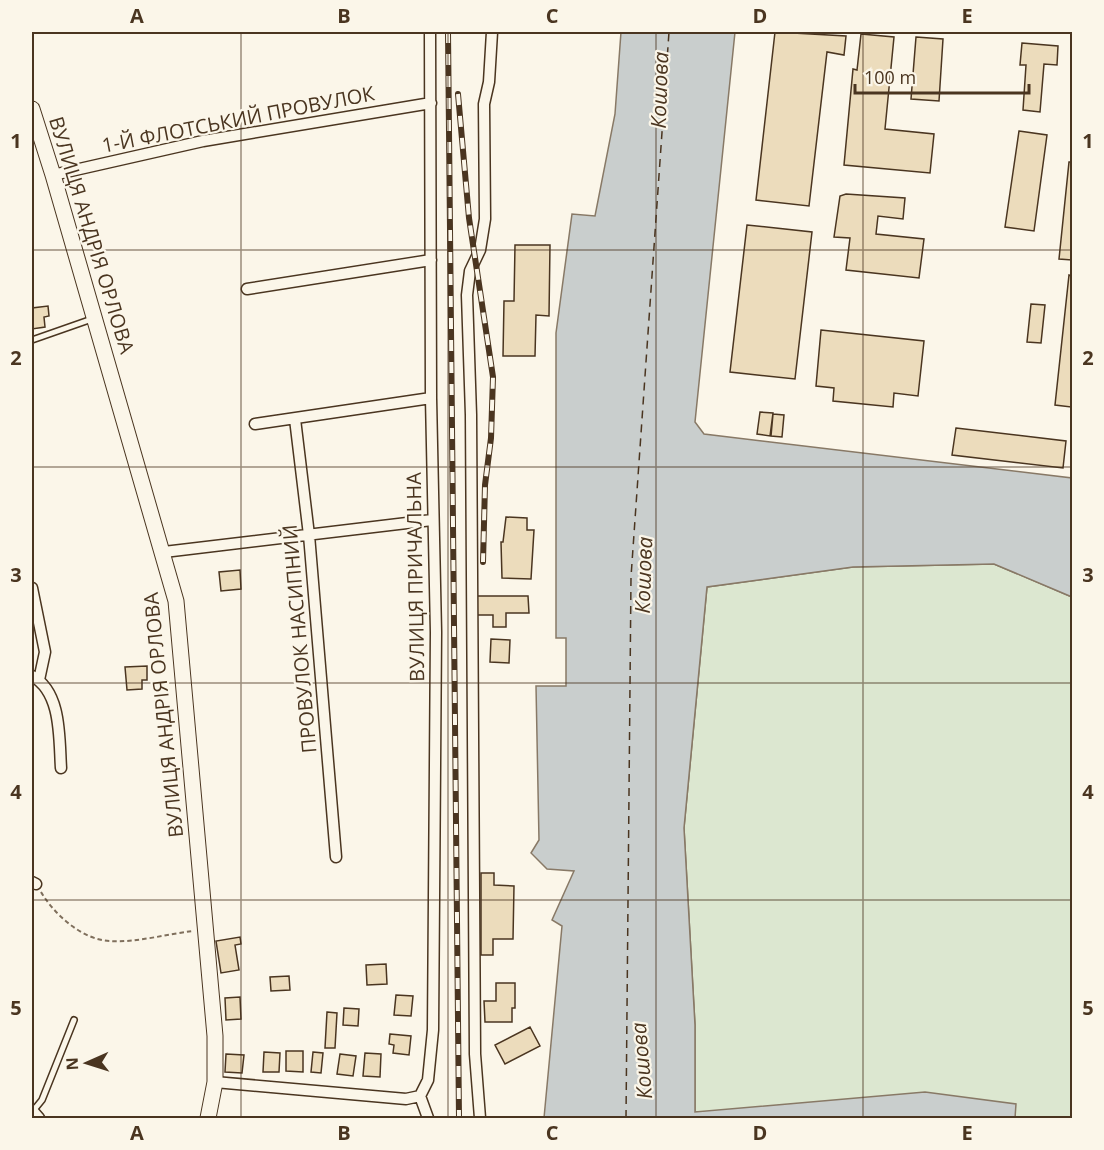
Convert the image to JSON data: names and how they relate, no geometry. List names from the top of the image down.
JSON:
{
  "streets": {
    "street": [
      "1-Й ФЛОТСЬКИЙ ПРОВУЛОК",
      "ВУЛИЦЯ АНДРІЯ ОРЛОВА",
      "ВУЛИЦЯ ПРИЧАЛЬНА",
      "ПРОВУЛОК НАСИПНИЙ"
    ]
  },
  "crossings": [
    ["1-Й ФЛОТСЬКИЙ ПРОВУЛОК", "ВУЛИЦЯ АНДРІЯ ОРЛОВА"],
    ["1-Й ФЛОТСЬКИЙ ПРОВУЛОК", "ВУЛИЦЯ ПРИЧАЛЬНА"]
  ],
  "water": ["Кошова"],
  "scale_bar": "100 m",
  "north": "left",
  "grid": {
    "columns": [
      "A",
      "B",
      "C",
      "D",
      "E"
    ],
    "rows": [
      "1",
      "2",
      "3",
      "4",
      "5"
    ]
  }
}
